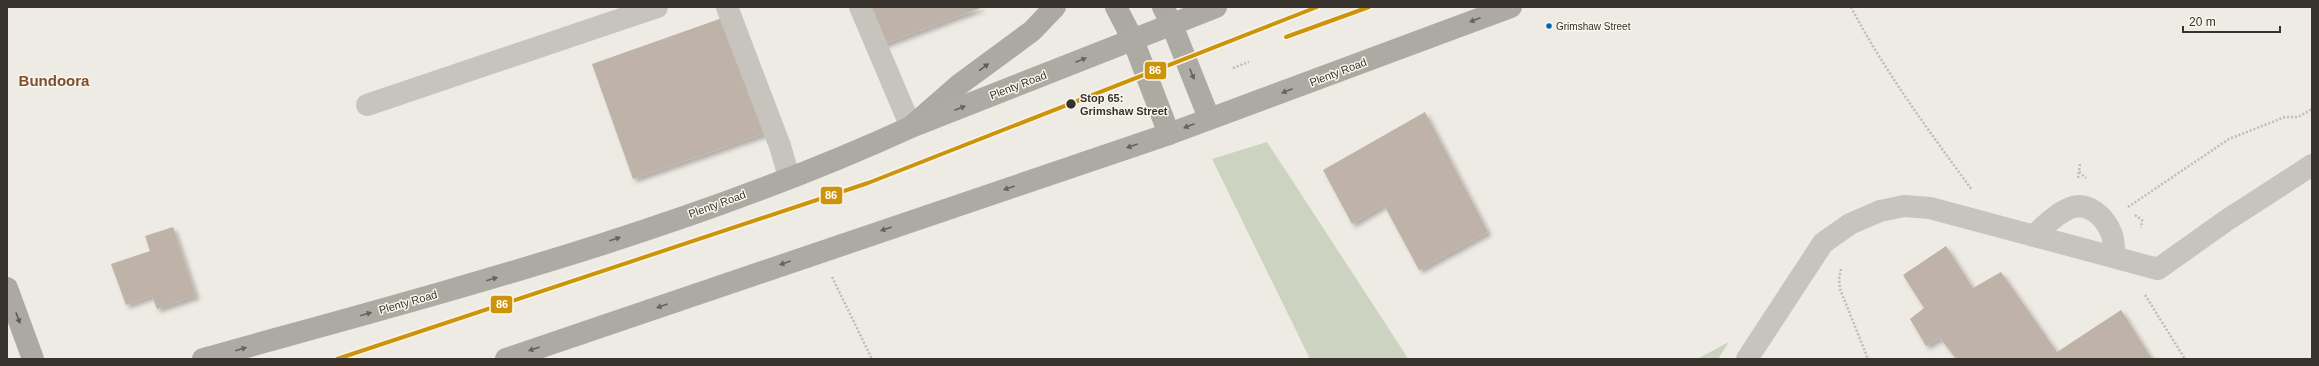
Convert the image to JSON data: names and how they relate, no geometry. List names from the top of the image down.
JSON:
{
  "streets": {
    "highway": ["Plenty Road"]
  },
  "districts": ["Bundoora"],
  "places": ["Grimshaw Street", "Stop 65: Grimshaw Street"],
  "lines": ["transit line 86"],
  "scale_bar": "20 m"
}
